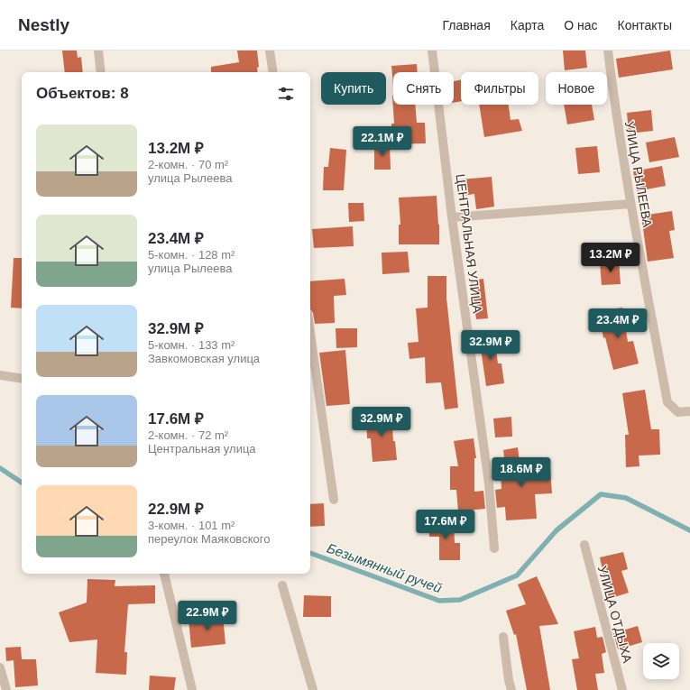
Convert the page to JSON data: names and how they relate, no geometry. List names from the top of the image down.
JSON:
{
  "streets": {
    "street": ["УЛИЦА РЫЛЕЕВА", "ЦЕНТРАЛЬНАЯ УЛИЦА", "УЛИЦА ОТДЫХА"]
  },
  "water": ["Безымянный ручей"],
  "page": {
    "header": "Nestly",
    "nav": [
      "Главная",
      "Карта",
      "О нас",
      "Контакты"
    ],
    "chip": [
      "Купить",
      "Снять",
      "Фильтры",
      "Новое"
    ],
    "heading": "Объектов: 8",
    "list": [
      {
        "name": "13.2M ₽",
        "note": "2-комн. · 70 m² · улица Рылеева"
      },
      {
        "name": "23.4M ₽",
        "note": "5-комн. · 128 m² · улица Рылеева"
      },
      {
        "name": "32.9M ₽",
        "note": "5-комн. · 133 m² · Завкомовская улица"
      },
      {
        "name": "17.6M ₽",
        "note": "2-комн. · 72 m² · Центральная улица"
      },
      {
        "name": "22.9M ₽",
        "note": "3-комн. · 101 m² · переулок Маяковского"
      }
    ],
    "price": [
      "22.1M ₽",
      "13.2M ₽",
      "23.4M ₽",
      "32.9M ₽",
      "32.9M ₽",
      "18.6M ₽",
      "17.6M ₽",
      "22.9M ₽"
    ]
  }
}
